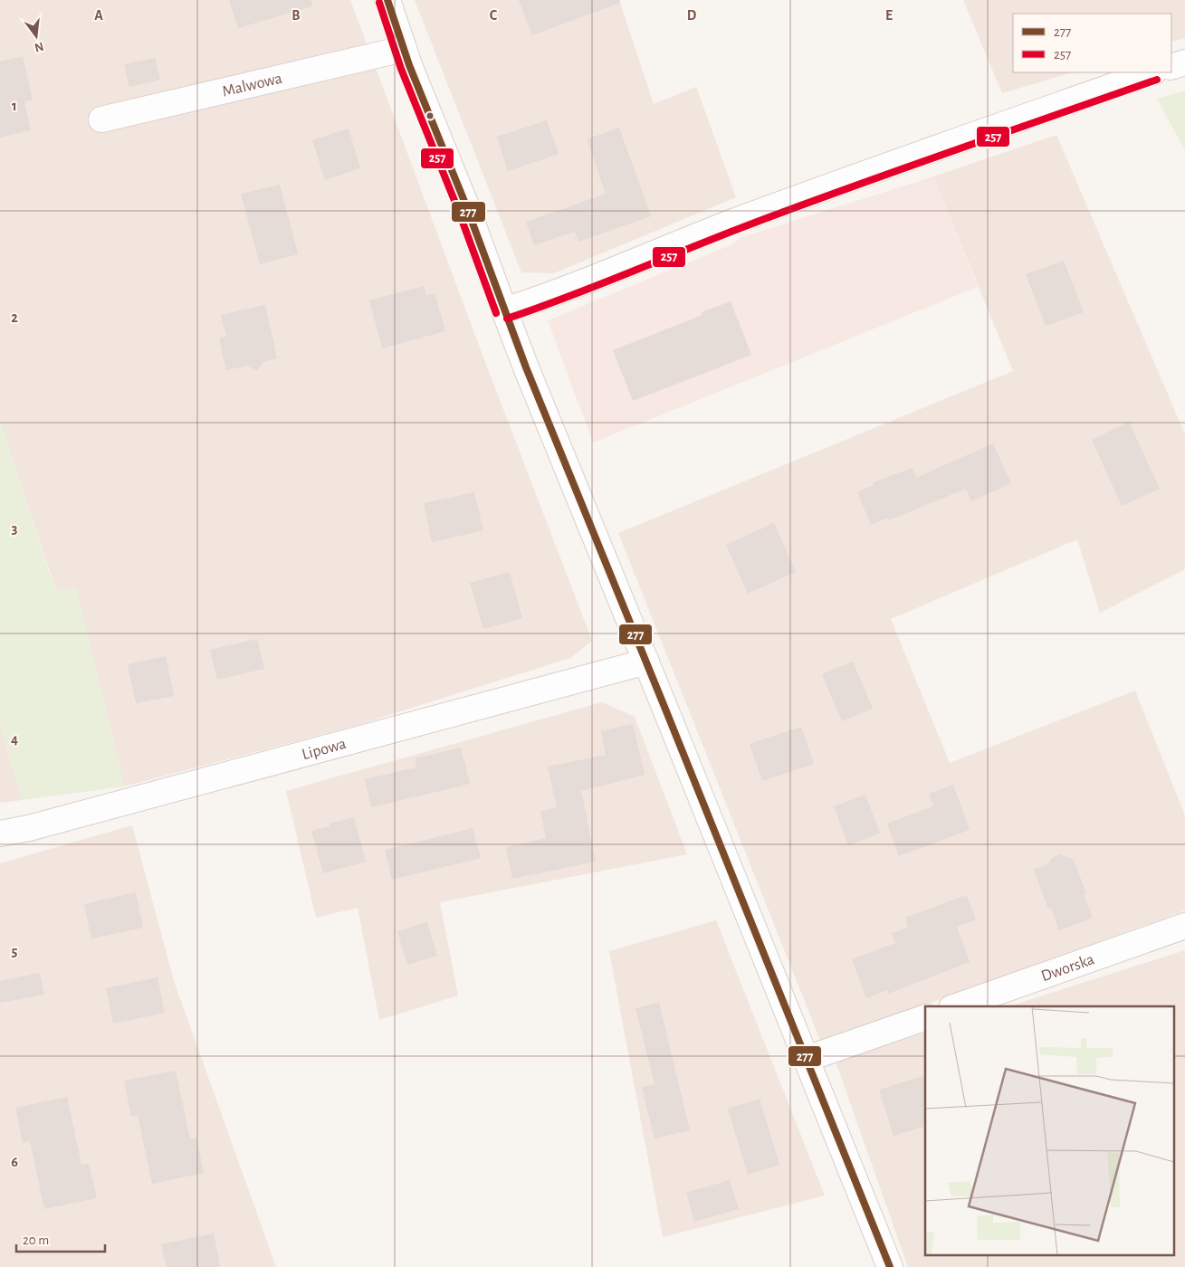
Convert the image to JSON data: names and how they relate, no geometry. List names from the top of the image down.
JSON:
{
  "streets": {
    "street": ["Malwowa", "Lipowa", "Dworska"]
  },
  "lines": ["transit line 277", "transit line 257"],
  "legend": ["277", "257"],
  "scale_bar": "20 m",
  "north": "bottom",
  "grid": {
    "columns": [
      "A",
      "B",
      "C",
      "D",
      "E"
    ],
    "rows": [
      "1",
      "2",
      "3",
      "4",
      "5",
      "6"
    ]
  }
}
